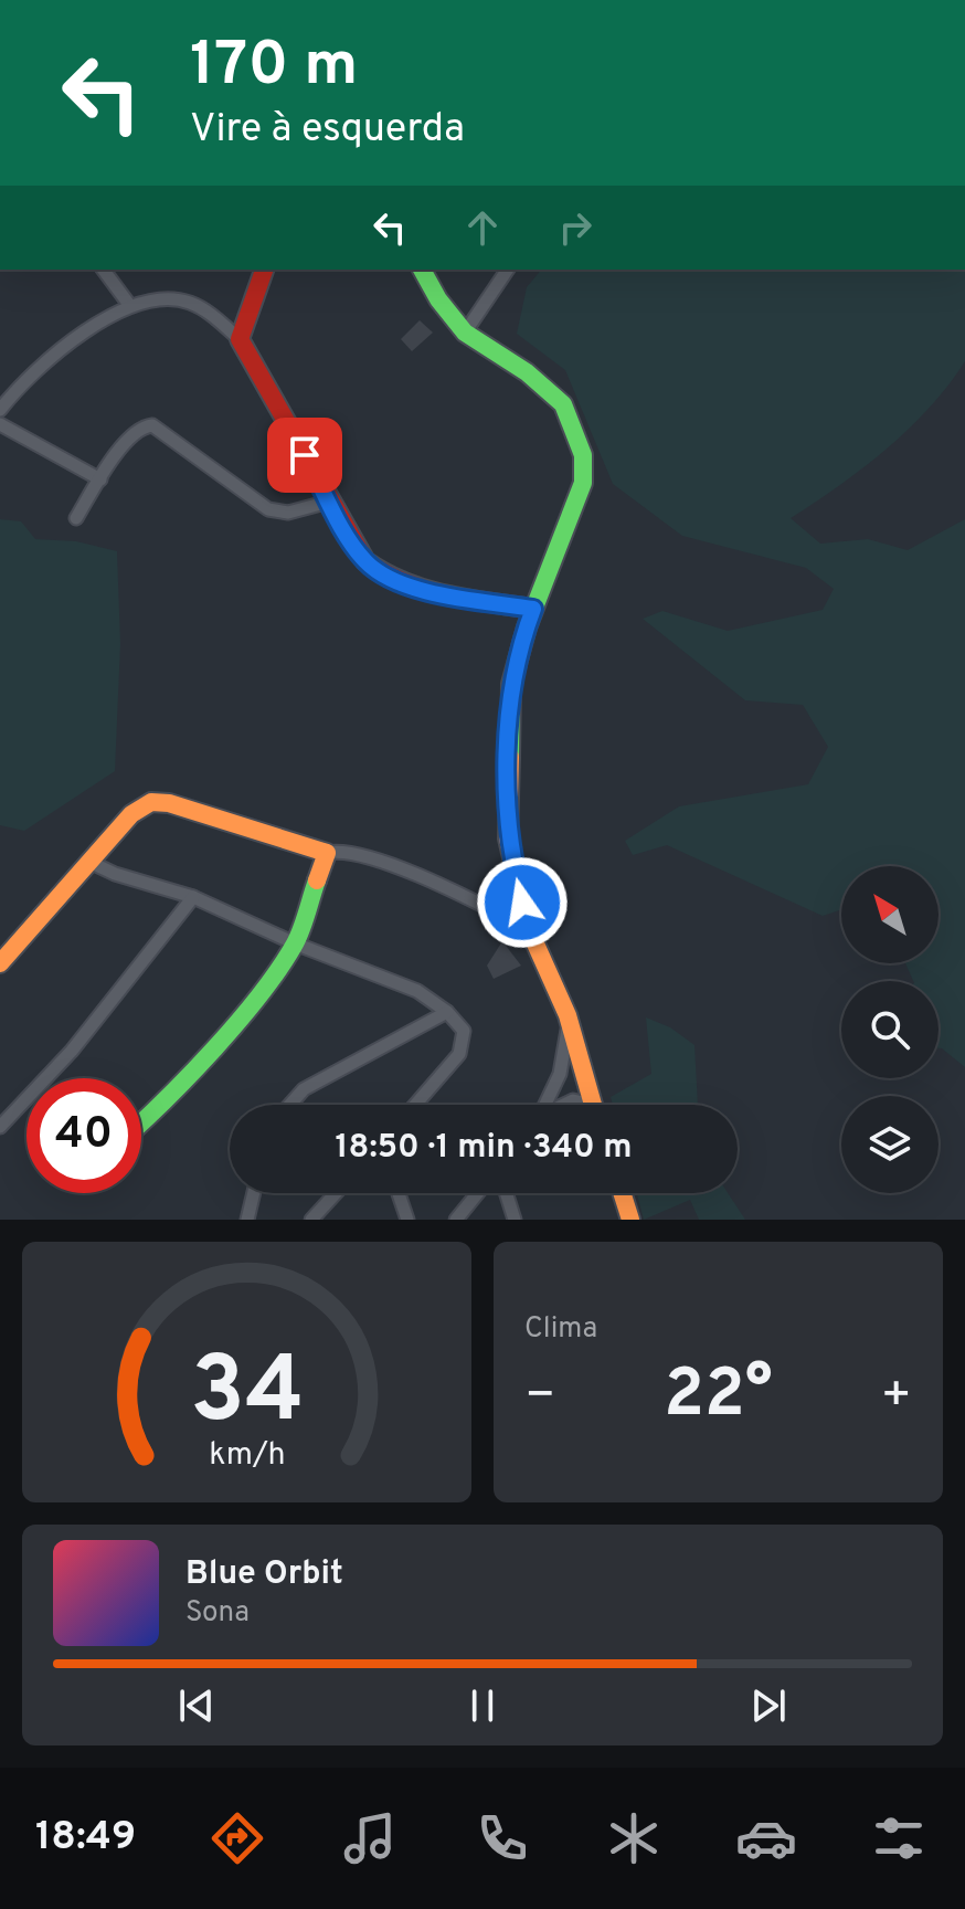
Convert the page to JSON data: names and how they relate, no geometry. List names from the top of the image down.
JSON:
{
  "north": "top left",
  "page": {
    "turn": ["170 m", "Vire à esquerda"],
    "limit": "40",
    "trip": "18:50 · 1 min · 340 m",
    "tile": "Clima",
    "heat": ["−", "22°", "+"],
    "song": ["Blue Orbit", "Sona"],
    "tabs": "18:49",
    "gauge": ["34", "km/h"]
  }
}
